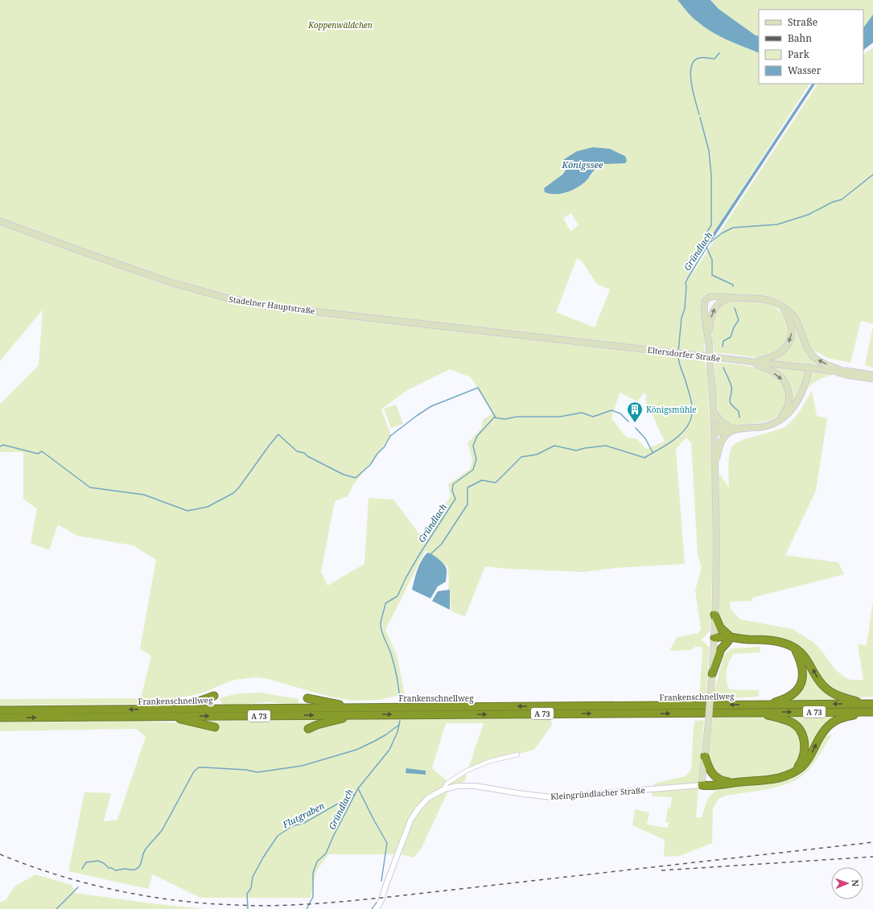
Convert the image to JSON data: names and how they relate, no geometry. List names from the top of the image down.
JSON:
{
  "streets": {
    "highway": ["Frankenschnellweg", "A 73"],
    "main road": ["Stadelner Hauptstraße", "Eltersdorfer Straße"],
    "street": ["Kleingründlacher Straße"]
  },
  "crossings": [
    ["Stadelner Hauptstraße", "Eltersdorfer Straße"]
  ],
  "water": ["Königssee", "Gründlach", "Flutgraben"],
  "parks": ["Koppenwäldchen"],
  "places": {
    "building": ["Königsmühle"]
  },
  "legend": [
    "Straße",
    "Bahn",
    "Park",
    "Wasser"
  ],
  "north": "right"
}
